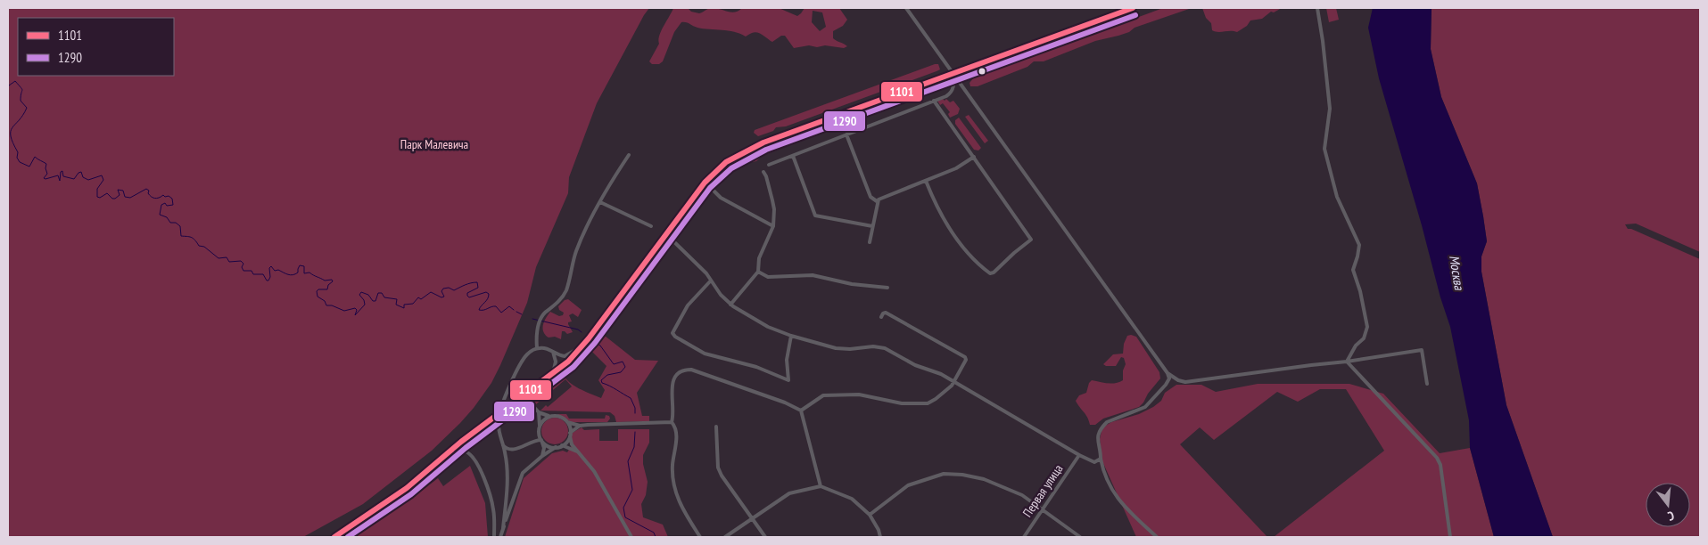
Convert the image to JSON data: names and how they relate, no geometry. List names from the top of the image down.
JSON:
{
  "streets": {
    "street": ["Первая улица"]
  },
  "water": ["Москва"],
  "parks": ["Парк Малевича"],
  "lines": ["transit line 1101", "transit line 1290"],
  "legend": ["1101", "1290"],
  "north": "bottom"
}
